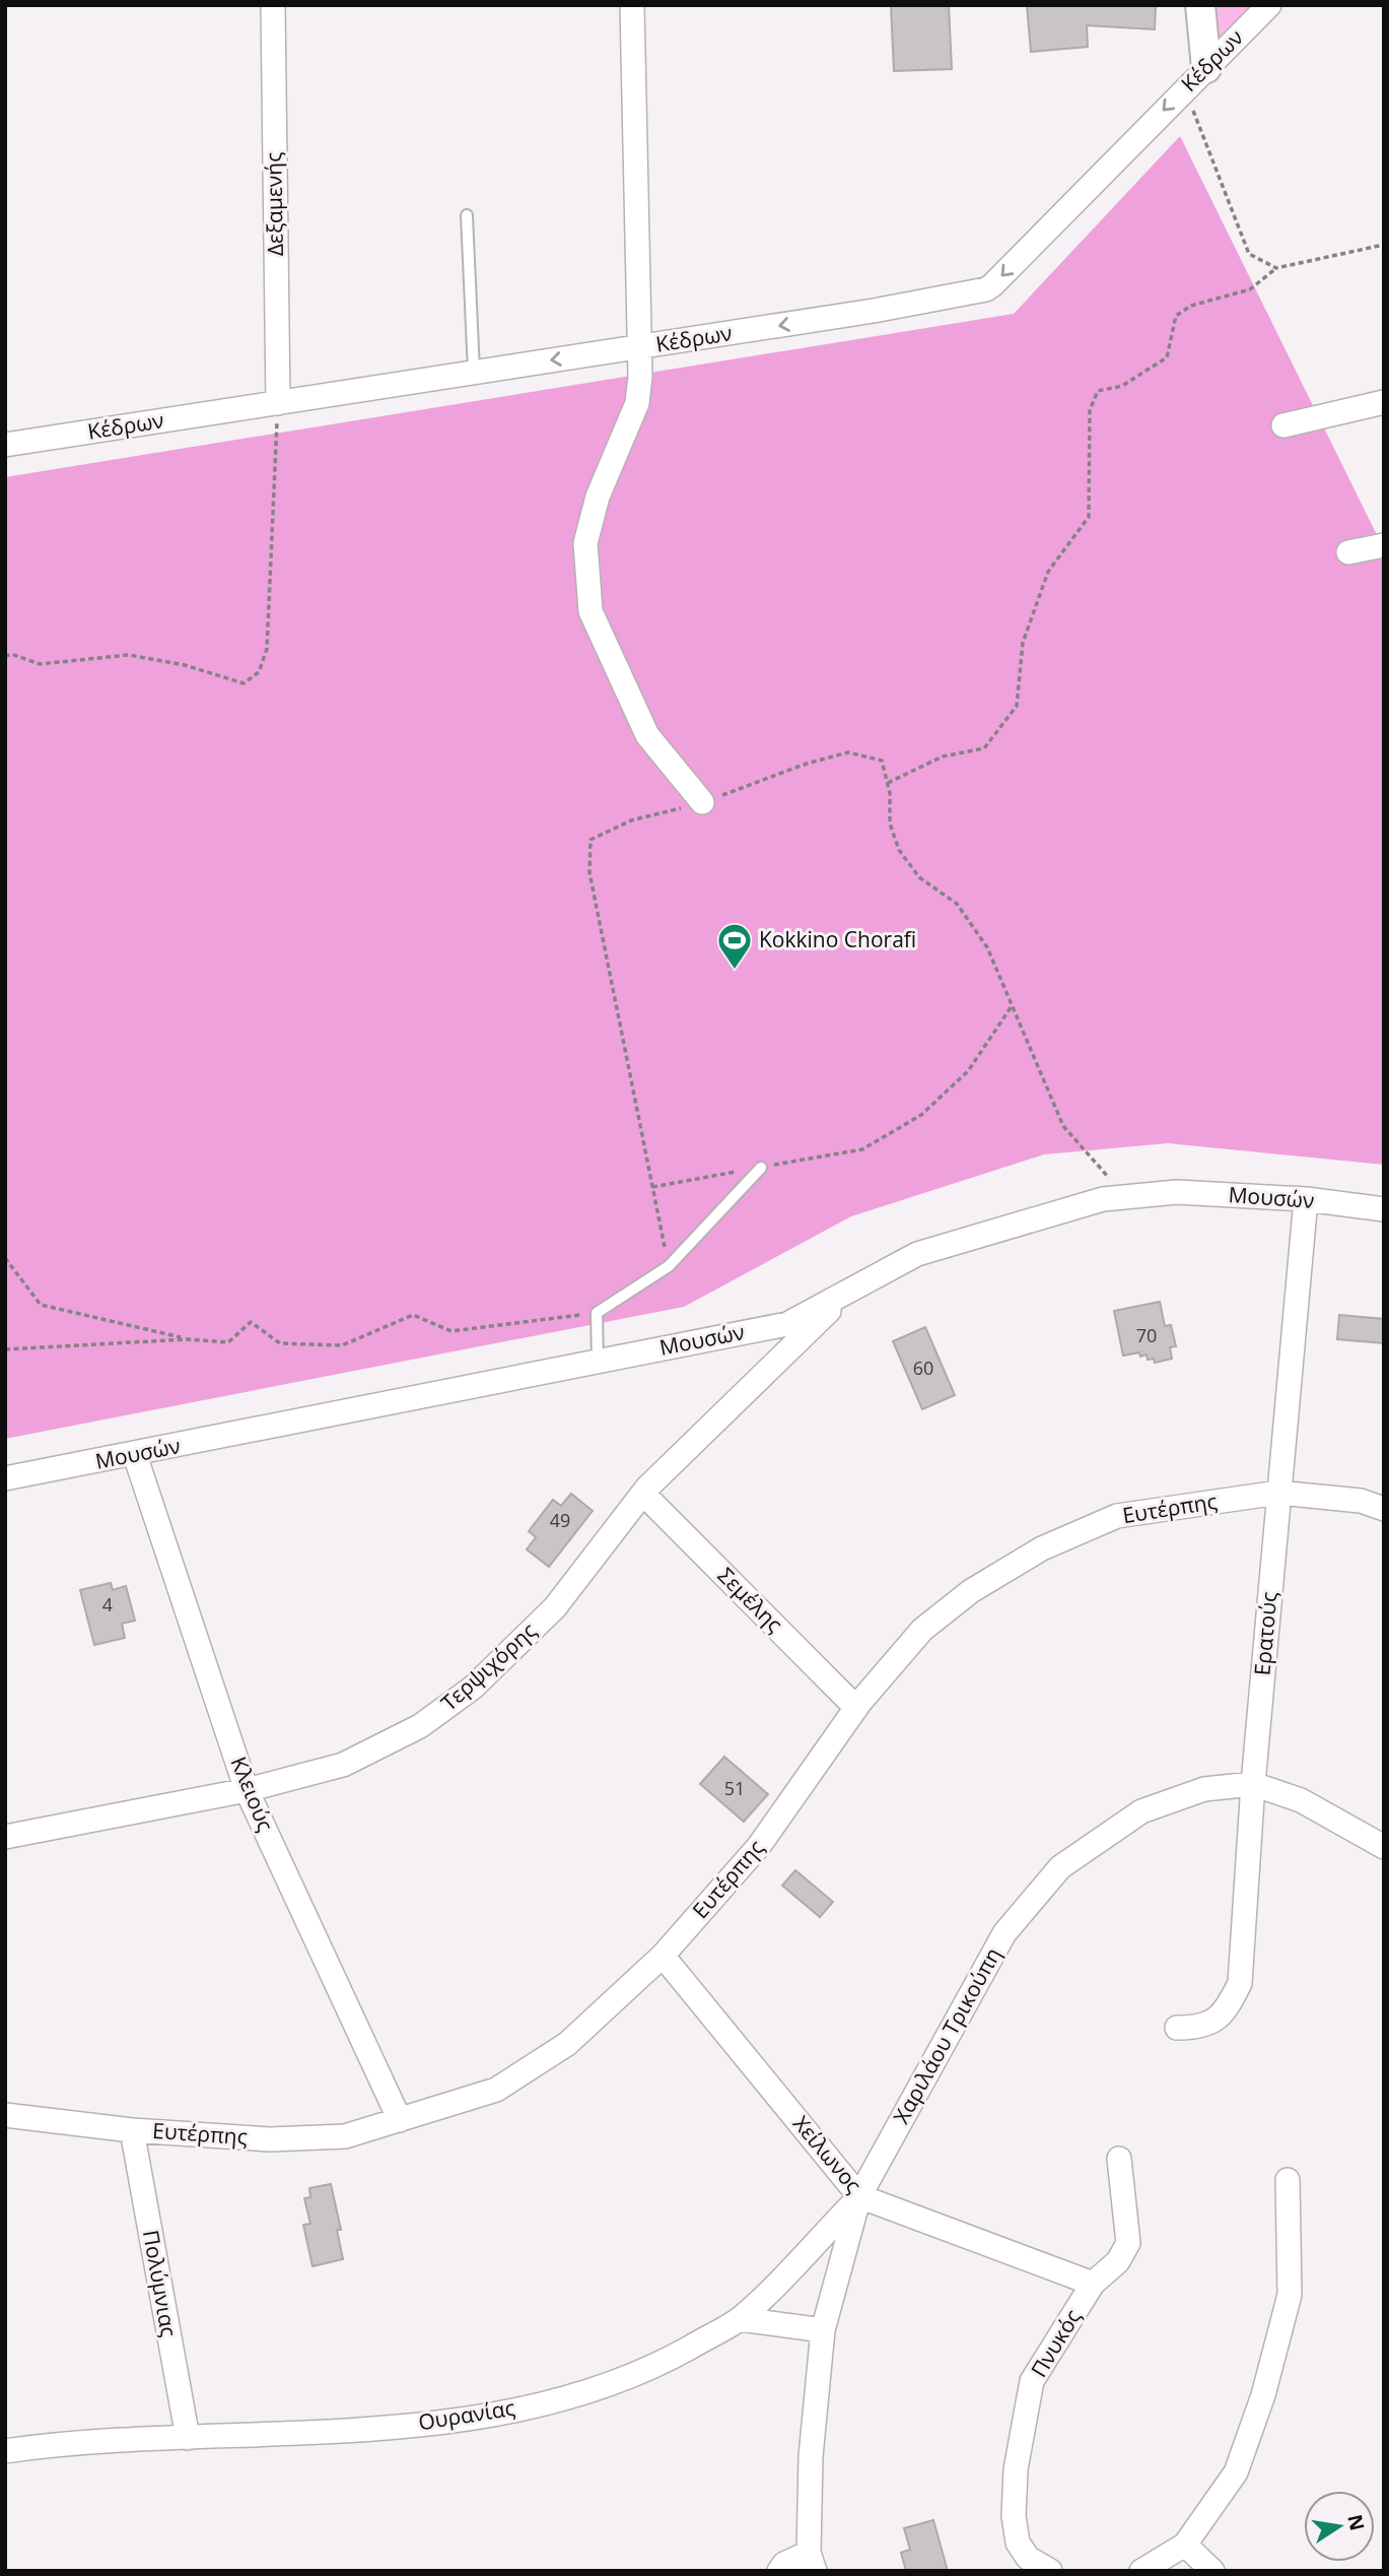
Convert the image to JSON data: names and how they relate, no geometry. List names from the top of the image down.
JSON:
{
  "streets": {
    "street": [
      "Κέδρων",
      "Δεξαμενής",
      "Μουσών",
      "Ευτέρπης",
      "Σεμέλης",
      "Ερατούς",
      "Τερψιχόρης",
      "Κλειούς",
      "Χαριλάου Τρικούπη",
      "Χείλωνος",
      "Πολύμνιας",
      "Πνυκός",
      "Ουρανίας"
    ]
  },
  "crossings": [
    ["Κέδρων", "Δεξαμενής"],
    ["Μουσών", "Ερατούς"],
    ["Μουσών", "Τερψιχόρης"],
    ["Μουσών", "Κλειούς"],
    ["Ευτέρπης", "Σεμέλης"],
    ["Ευτέρπης", "Ερατούς"],
    ["Ευτέρπης", "Κλειούς"],
    ["Ευτέρπης", "Χείλωνος"],
    ["Ευτέρπης", "Πολύμνιας"],
    ["Σεμέλης", "Τερψιχόρης"],
    ["Ερατούς", "Χαριλάου Τρικούπη"],
    ["Τερψιχόρης", "Κλειούς"],
    ["Χαριλάου Τρικούπη", "Χείλωνος"],
    ["Χαριλάου Τρικούπη", "Ουρανίας"],
    ["Χείλωνος", "Πνυκός"],
    ["Χείλωνος", "Ουρανίας"],
    ["Πολύμνιας", "Ουρανίας"]
  ],
  "one_way": ["Κέδρων"],
  "places": {
    "sports": ["Kokkino Chorafi"]
  },
  "house_numbers": [
    "70",
    "60",
    "49",
    "4",
    "51"
  ],
  "north": "right"
}
